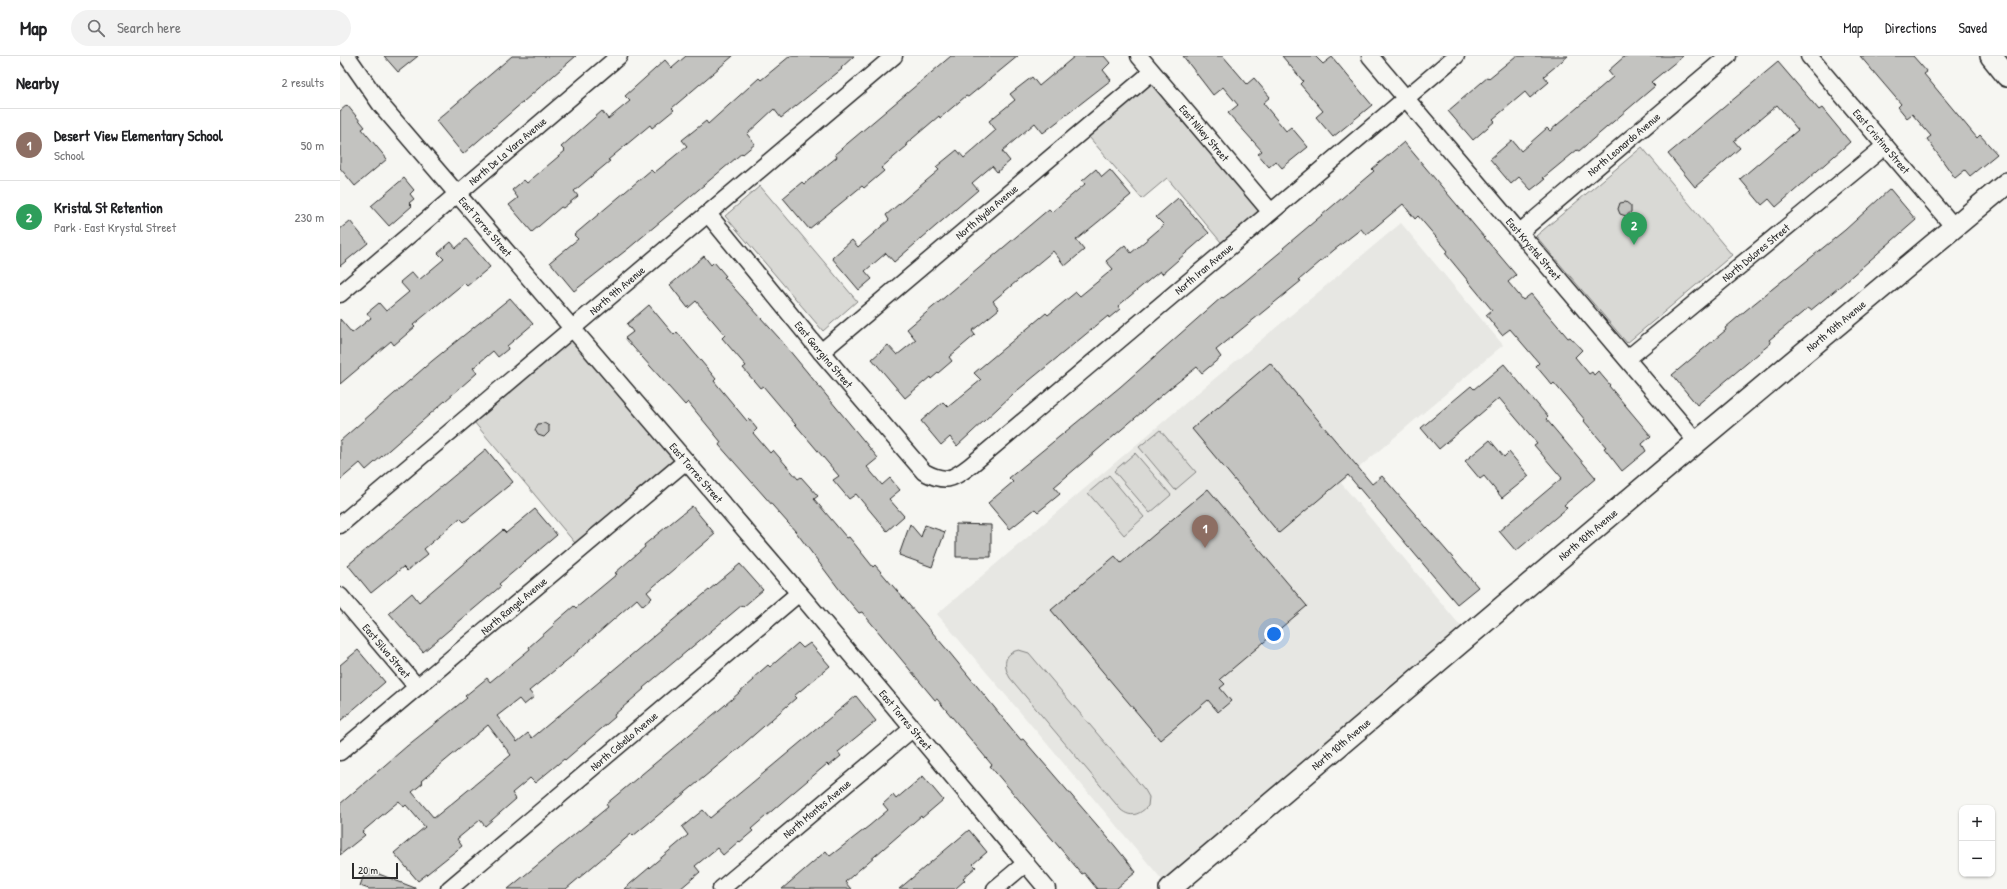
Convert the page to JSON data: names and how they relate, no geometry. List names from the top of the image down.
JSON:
{
  "streets": {
    "main road": ["North 10th Avenue"],
    "street": [
      "East Nikey Street",
      "East Cristina Street",
      "North Leonardo Avenue",
      "North De La Vara Avenue",
      "North Nydia Avenue",
      "East Torres Street",
      "East Krystal Street",
      "North Dolores Street",
      "North Iran Avenue",
      "North 9th Avenue",
      "East Georgina Street",
      "North Rangel Avenue",
      "East Silva Street",
      "North Cabello Avenue",
      "North Montes Avenue"
    ]
  },
  "crossings": [
    ["East Nikey Street", "North Nydia Avenue"],
    ["East Nikey Street", "North Iran Avenue"],
    ["East Cristina Street", "North Dolores Street"],
    ["East Cristina Street", "North 10th Avenue"],
    ["North Leonardo Avenue", "East Krystal Street"],
    ["North De La Vara Avenue", "East Torres Street"],
    ["North Nydia Avenue", "East Georgina Street"],
    ["East Torres Street", "North 9th Avenue"],
    ["East Torres Street", "North Rangel Avenue"],
    ["East Torres Street", "North Cabello Avenue"],
    ["East Torres Street", "North Montes Avenue"],
    ["East Krystal Street", "North Dolores Street"],
    ["East Krystal Street", "North Iran Avenue"],
    ["East Krystal Street", "North 10th Avenue"],
    ["North Iran Avenue", "East Georgina Street"],
    ["North 9th Avenue", "East Georgina Street"],
    ["North Rangel Avenue", "East Silva Street"]
  ],
  "scale_bar": "20 m",
  "page": {
    "header": "Map",
    "search": "Search here",
    "nav": ["Map", "Directions", "Saved"],
    "heading": ["Nearby", "2 results"],
    "list": [
      {
        "mark": "1",
        "name": "Desert View Elementary School",
        "note": "School",
        "value": "50 m"
      },
      {
        "mark": "2",
        "name": "Kristal St Retention",
        "note": "Park · East Krystal Street",
        "value": "230 m"
      }
    ],
    "pins": ["2", "1"],
    "map_buttons": ["+", "−"],
    "scale": "20 m"
  }
}
